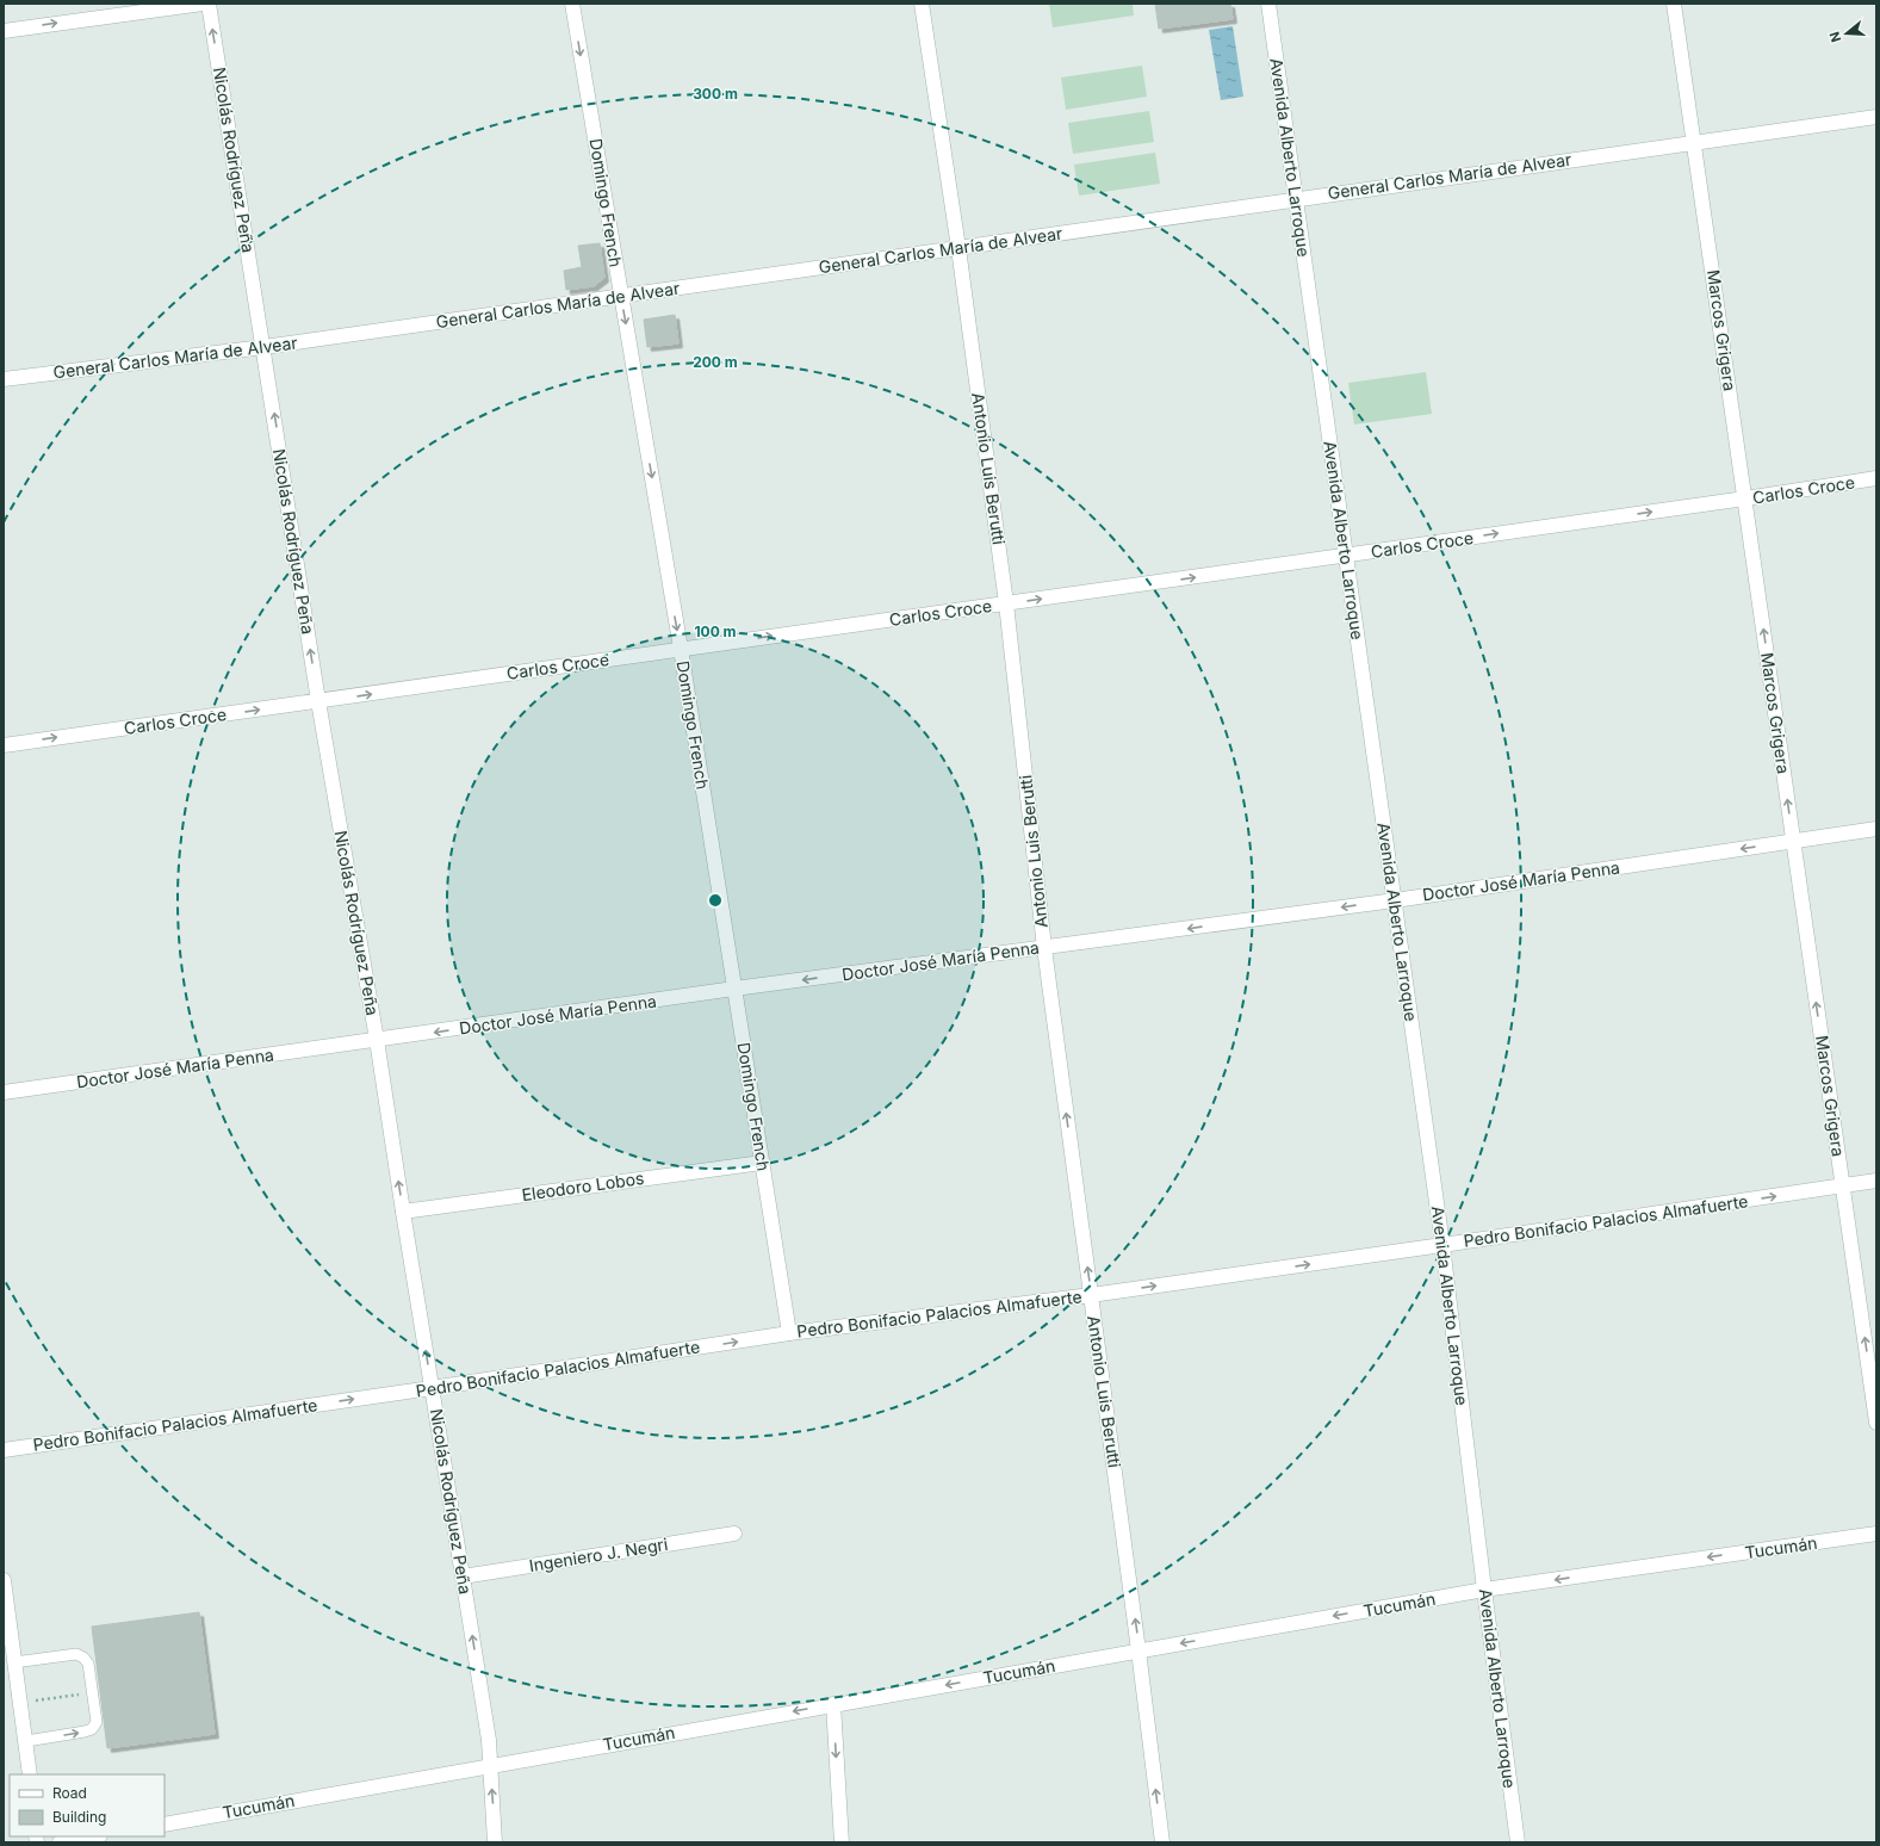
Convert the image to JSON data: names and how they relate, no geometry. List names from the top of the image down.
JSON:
{
  "streets": {
    "street": [
      "Avenida Alberto Larroque",
      "Nicolás Rodríguez Peña",
      "General Carlos María de Alvear",
      "Domingo French",
      "Marcos Grigera",
      "Antonio Luis Berutti",
      "Carlos Croce",
      "Doctor José María Penna",
      "Eleodoro Lobos",
      "Pedro Bonifacio Palacios Almafuerte",
      "Tucumán",
      "Ingeniero J. Negri"
    ]
  },
  "crossings": [
    ["Avenida Alberto Larroque", "General Carlos María de Alvear"],
    ["Avenida Alberto Larroque", "Carlos Croce"],
    ["Avenida Alberto Larroque", "Doctor José María Penna"],
    ["Avenida Alberto Larroque", "Pedro Bonifacio Palacios Almafuerte"],
    ["Avenida Alberto Larroque", "Tucumán"],
    ["Nicolás Rodríguez Peña", "General Carlos María de Alvear"],
    ["Nicolás Rodríguez Peña", "Carlos Croce"],
    ["Nicolás Rodríguez Peña", "Doctor José María Penna"],
    ["Nicolás Rodríguez Peña", "Eleodoro Lobos"],
    ["Nicolás Rodríguez Peña", "Pedro Bonifacio Palacios Almafuerte"],
    ["Nicolás Rodríguez Peña", "Tucumán"],
    ["Nicolás Rodríguez Peña", "Ingeniero J. Negri"],
    ["General Carlos María de Alvear", "Domingo French"],
    ["General Carlos María de Alvear", "Marcos Grigera"],
    ["General Carlos María de Alvear", "Antonio Luis Berutti"],
    ["Domingo French", "Carlos Croce"],
    ["Domingo French", "Doctor José María Penna"],
    ["Domingo French", "Eleodoro Lobos"],
    ["Domingo French", "Pedro Bonifacio Palacios Almafuerte"],
    ["Marcos Grigera", "Carlos Croce"],
    ["Marcos Grigera", "Doctor José María Penna"],
    ["Marcos Grigera", "Pedro Bonifacio Palacios Almafuerte"],
    ["Antonio Luis Berutti", "Carlos Croce"],
    ["Antonio Luis Berutti", "Doctor José María Penna"],
    ["Antonio Luis Berutti", "Pedro Bonifacio Palacios Almafuerte"],
    ["Antonio Luis Berutti", "Tucumán"]
  ],
  "one_way": [
    "Nicolás Rodríguez Peña",
    "Domingo French",
    "Marcos Grigera",
    "Antonio Luis Berutti",
    "Carlos Croce",
    "Doctor José María Penna",
    "Pedro Bonifacio Palacios Almafuerte",
    "Tucumán"
  ],
  "legend": ["Road", "Building"],
  "north": "left",
  "rings": ["300 m", "200 m", "100 m"]
}
